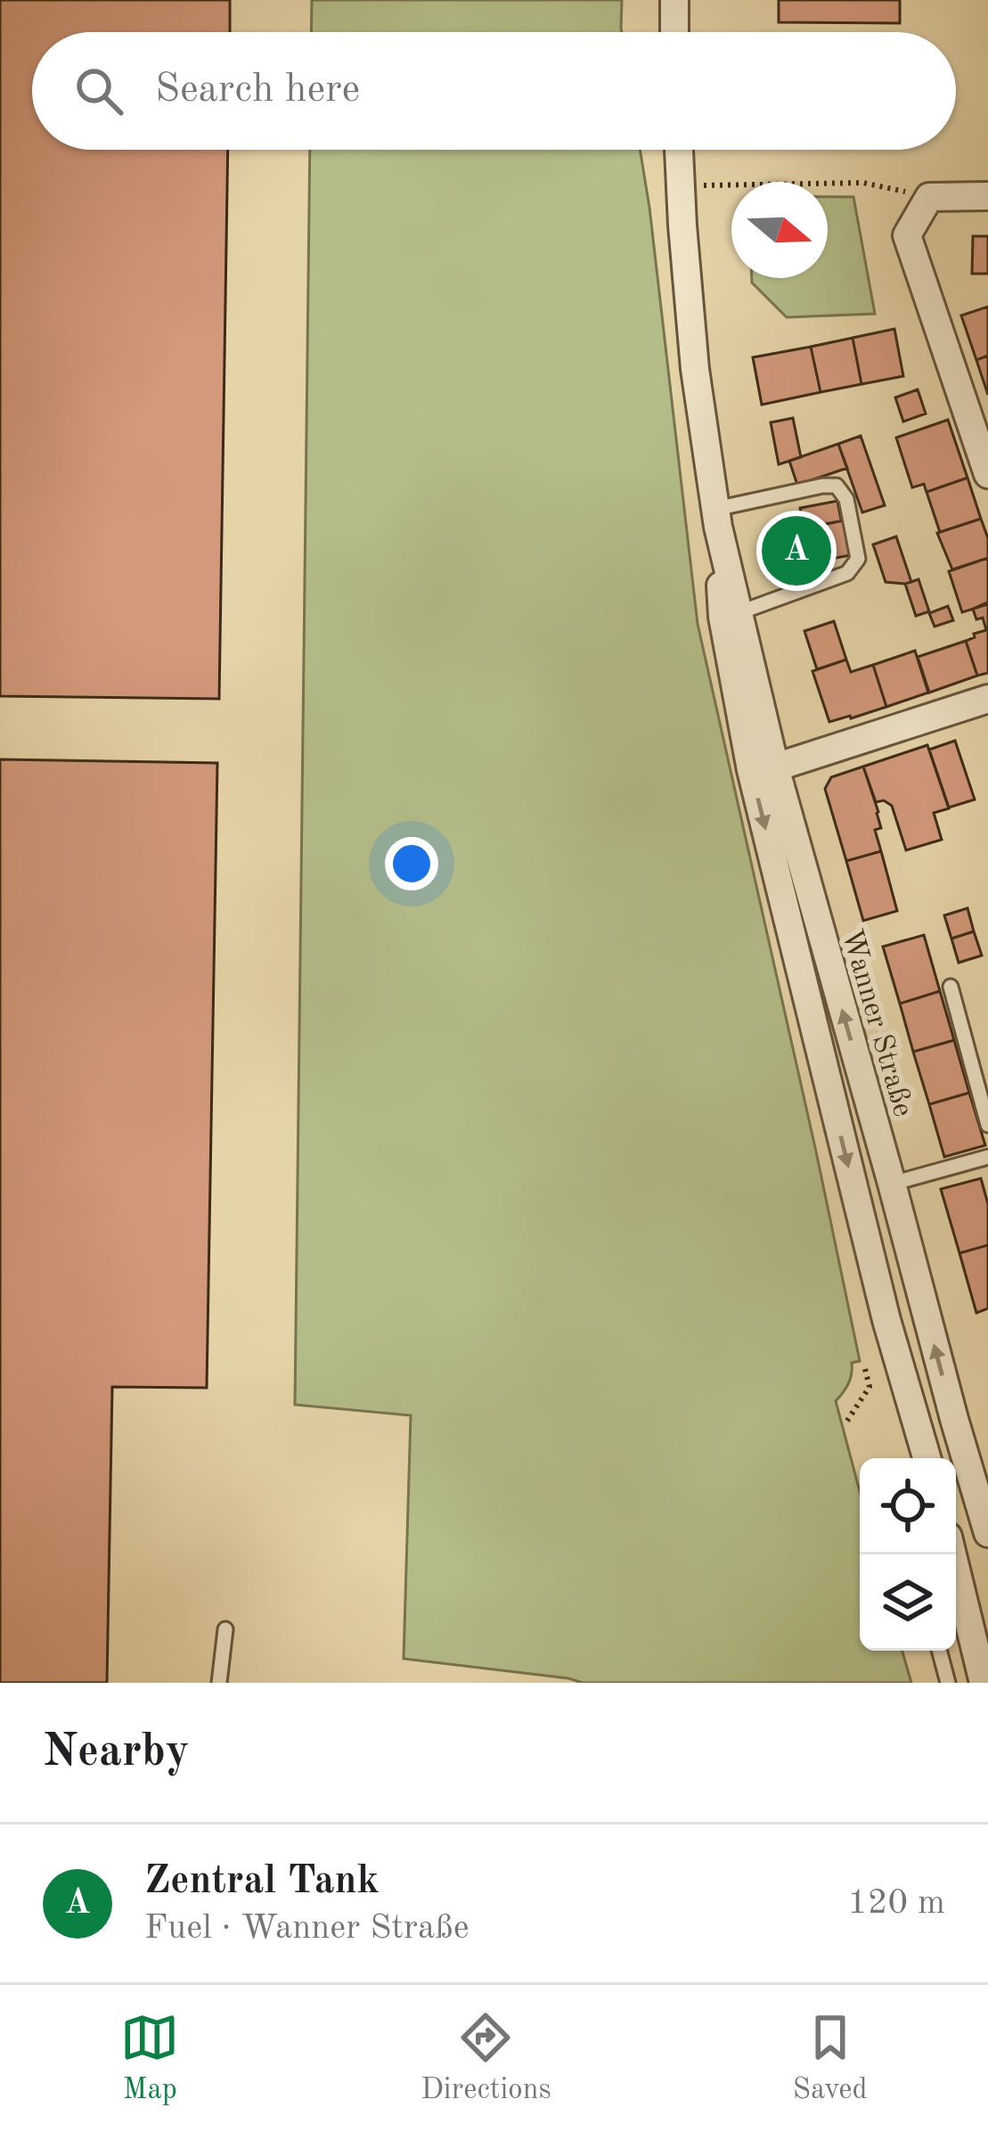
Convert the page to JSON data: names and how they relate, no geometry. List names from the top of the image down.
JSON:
{
  "streets": {
    "street": ["Wanner Straße"]
  },
  "north": "right",
  "page": {
    "search": "Search here",
    "pins": "A",
    "heading": "Nearby",
    "list": [
      {
        "mark": "A",
        "name": "Zentral Tank",
        "note": "Fuel · Wanner Straße",
        "value": "120 m"
      }
    ],
    "nav": ["Map", "Directions", "Saved"]
  }
}
